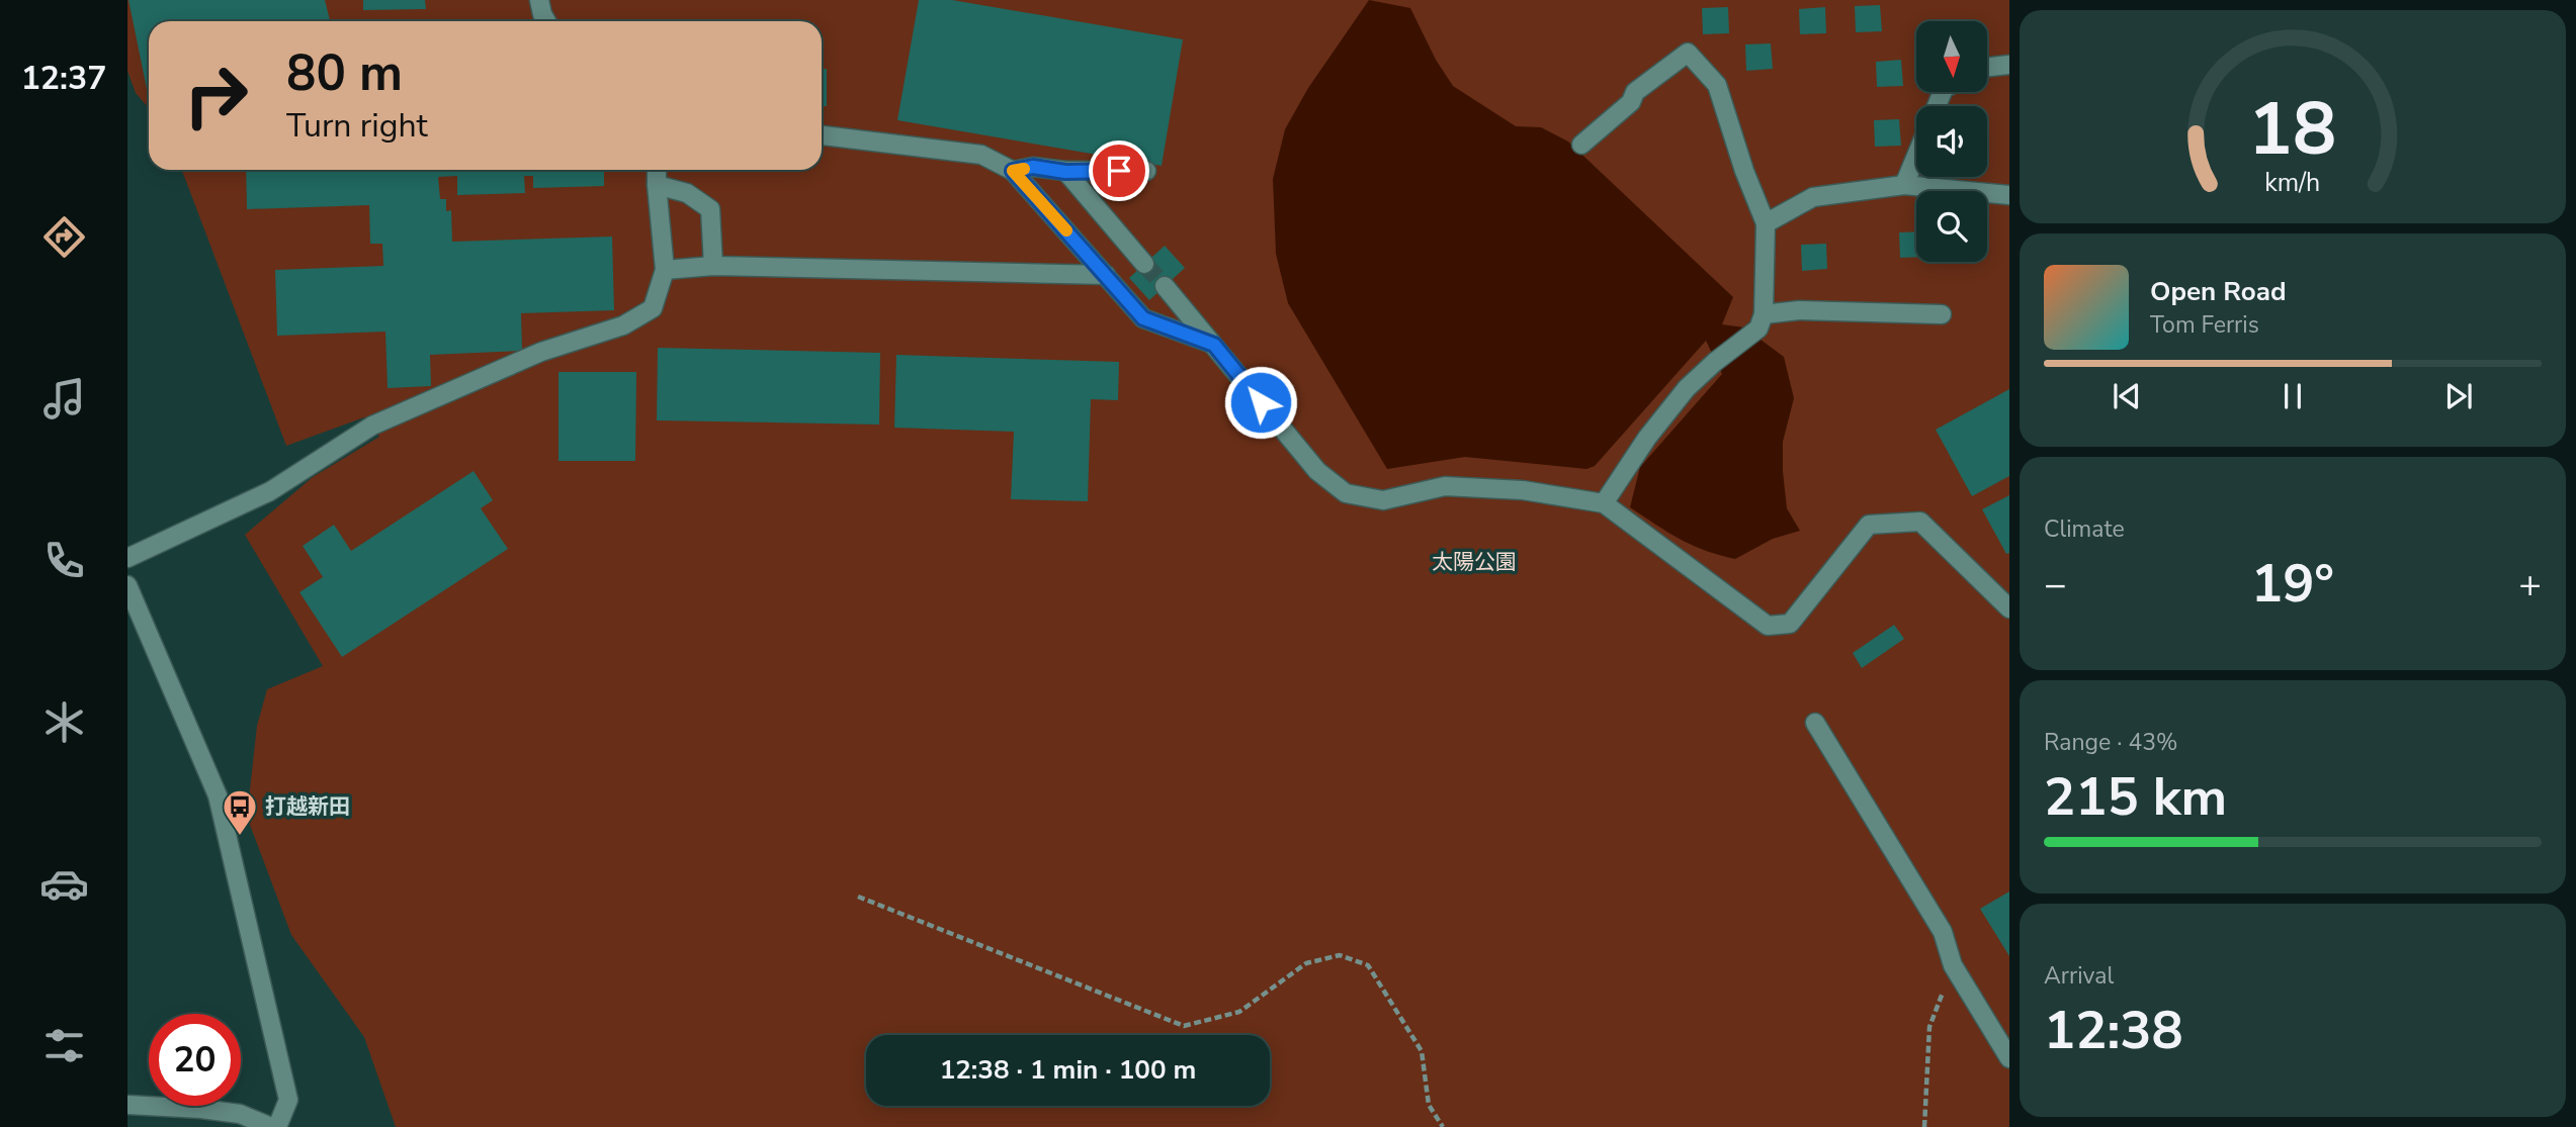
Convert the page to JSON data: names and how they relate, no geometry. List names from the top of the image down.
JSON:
{
  "parks": ["太陽公園"],
  "places": {
    "bus stop": ["打越新田"]
  },
  "north": "bottom",
  "page": {
    "tabs": "12:37",
    "turn": ["80 m", "Turn right"],
    "song": ["Open Road", "Tom Ferris"],
    "tile": [
      "Climate",
      ["Range · 43%", "215 km"],
      ["Arrival", "12:38"]
    ],
    "heat": ["−", "19°", "+"],
    "limit": "20",
    "trip": "12:38 · 1 min · 100 m",
    "gauge": ["18", "km/h"]
  }
}
